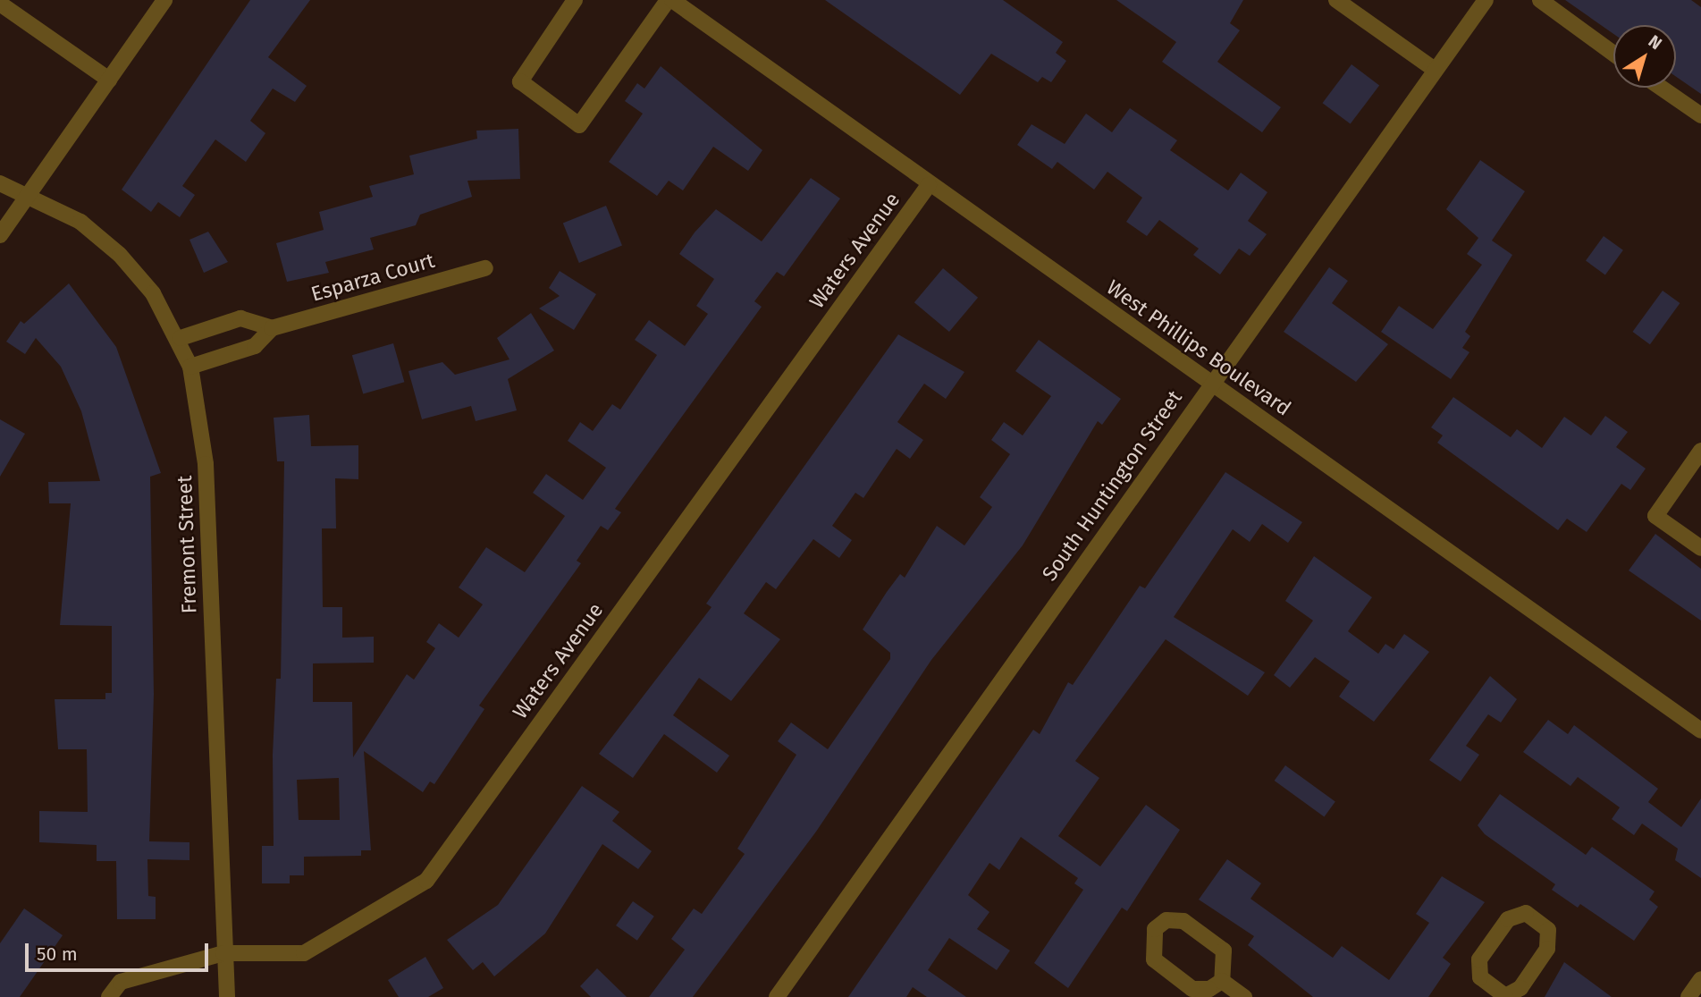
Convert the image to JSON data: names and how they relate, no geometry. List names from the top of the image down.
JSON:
{
  "streets": {
    "street": [
      "Waters Avenue",
      "Esparza Court",
      "West Phillips Boulevard",
      "South Huntington Street",
      "Fremont Street"
    ]
  },
  "crossings": [
    ["Waters Avenue", "West Phillips Boulevard"],
    ["Waters Avenue", "Fremont Street"],
    ["Esparza Court", "Fremont Street"],
    ["West Phillips Boulevard", "South Huntington Street"]
  ],
  "scale_bar": "50 m",
  "north": "top right"
}
